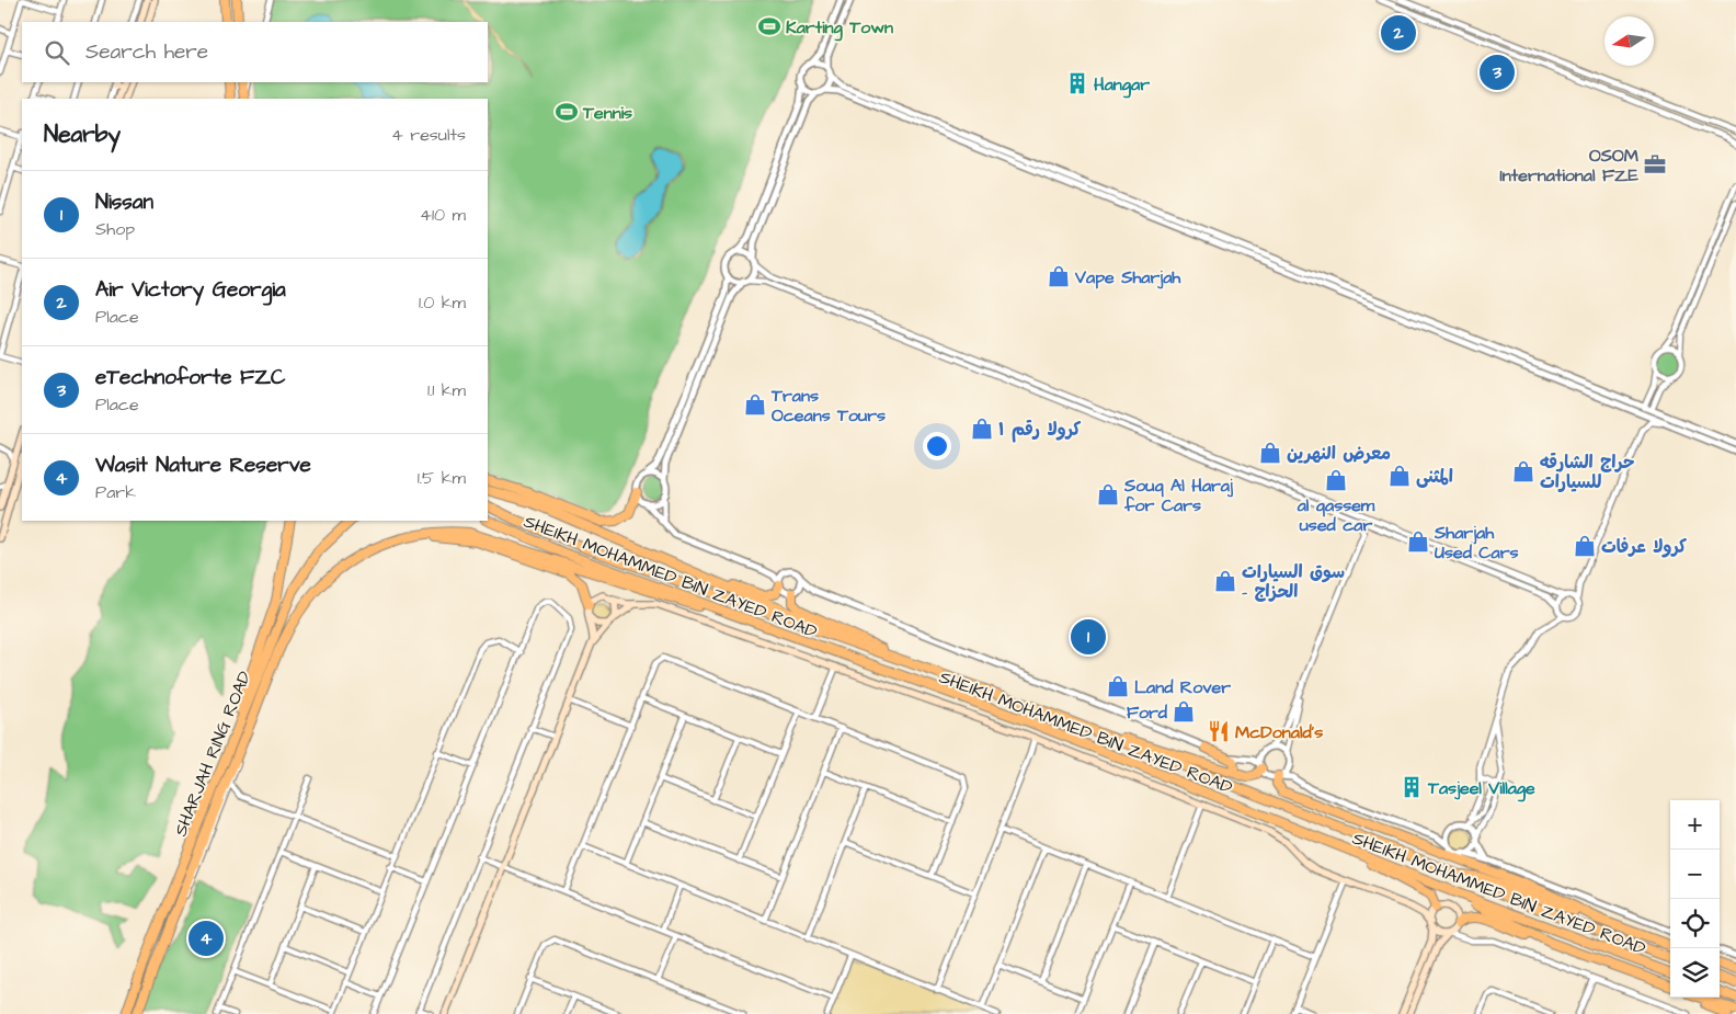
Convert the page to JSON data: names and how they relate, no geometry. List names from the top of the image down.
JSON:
{
  "streets": {
    "highway": ["SHEIKH MOHAMMED BIN ZAYED ROAD", "SHARJAH RING ROAD"]
  },
  "places": {
    "sports": ["Karting Town", "Tennis"],
    "building": ["Hangar", "Tasjeel Village"],
    "office": ["OSOM International FZE"],
    "shop": [
      "Vape Sharjah",
      "Trans Oceans Tours",
      "كرولا رقم ١",
      "معرض النهرين",
      "حراج الشارقه للسيارات",
      "المثنى",
      "al qassem used car",
      "Souq Al Haraj for Cars",
      "Sharjah Used Cars",
      "كرولا عرفات",
      "سوق السيارات - الحزاج",
      "Land Rover",
      "Ford"
    ],
    "restaurant": ["McDonald's"]
  },
  "north": "left",
  "page": {
    "pins": [
      "2",
      "3",
      "1",
      "4"
    ],
    "search": "Search here",
    "heading": ["Nearby", "4 results"],
    "list": [
      {
        "mark": "1",
        "name": "Nissan",
        "note": "Shop",
        "value": "410 m"
      },
      {
        "mark": "2",
        "name": "Air Victory Georgia",
        "note": "Place",
        "value": "1.0 km"
      },
      {
        "mark": "3",
        "name": "eTechnoforte FZC",
        "note": "Place",
        "value": "1.1 km"
      },
      {
        "mark": "4",
        "name": "Wasit Nature Reserve",
        "note": "Park",
        "value": "1.5 km"
      }
    ],
    "map_buttons": ["+", "−"]
  }
}
